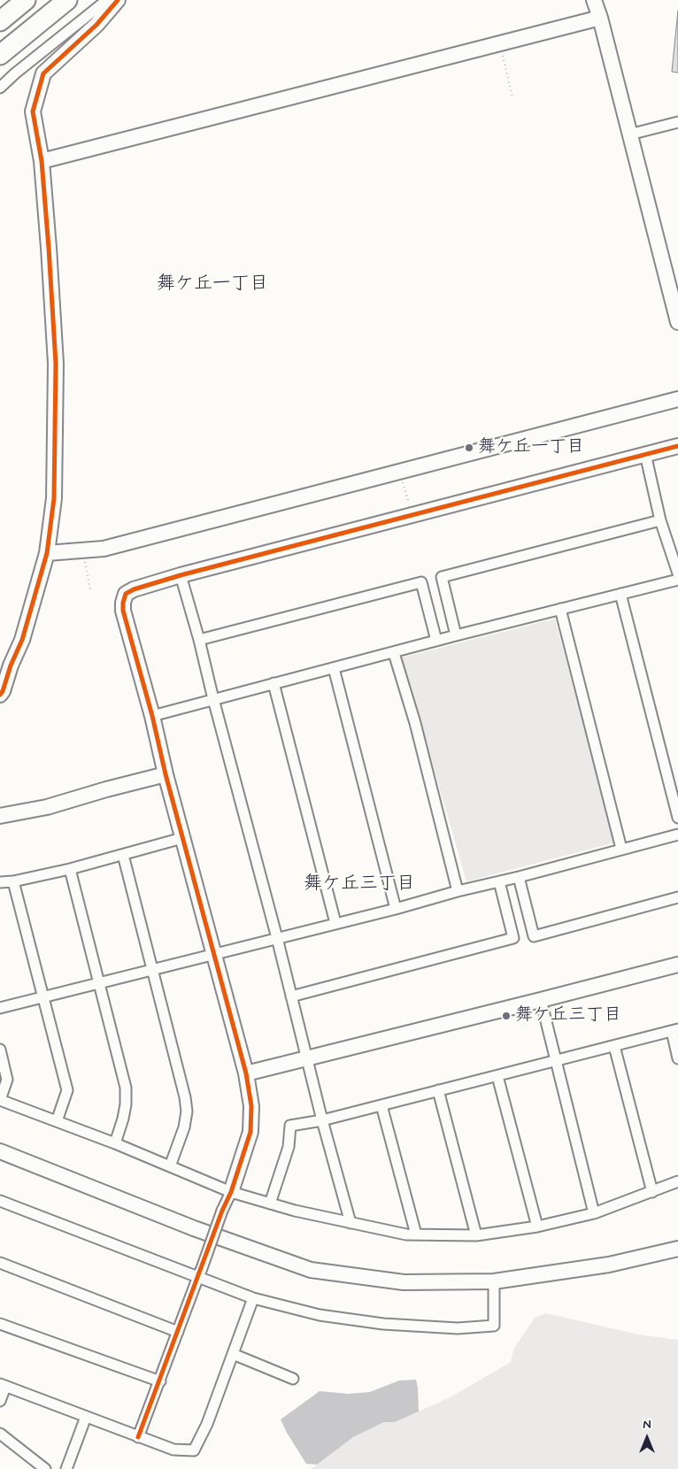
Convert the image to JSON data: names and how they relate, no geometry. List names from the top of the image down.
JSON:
{
  "districts": ["舞ケ丘一丁目", "舞ケ丘三丁目"],
  "places": ["舞ケ丘一丁目", "舞ケ丘三丁目"],
  "north": "top"
}
